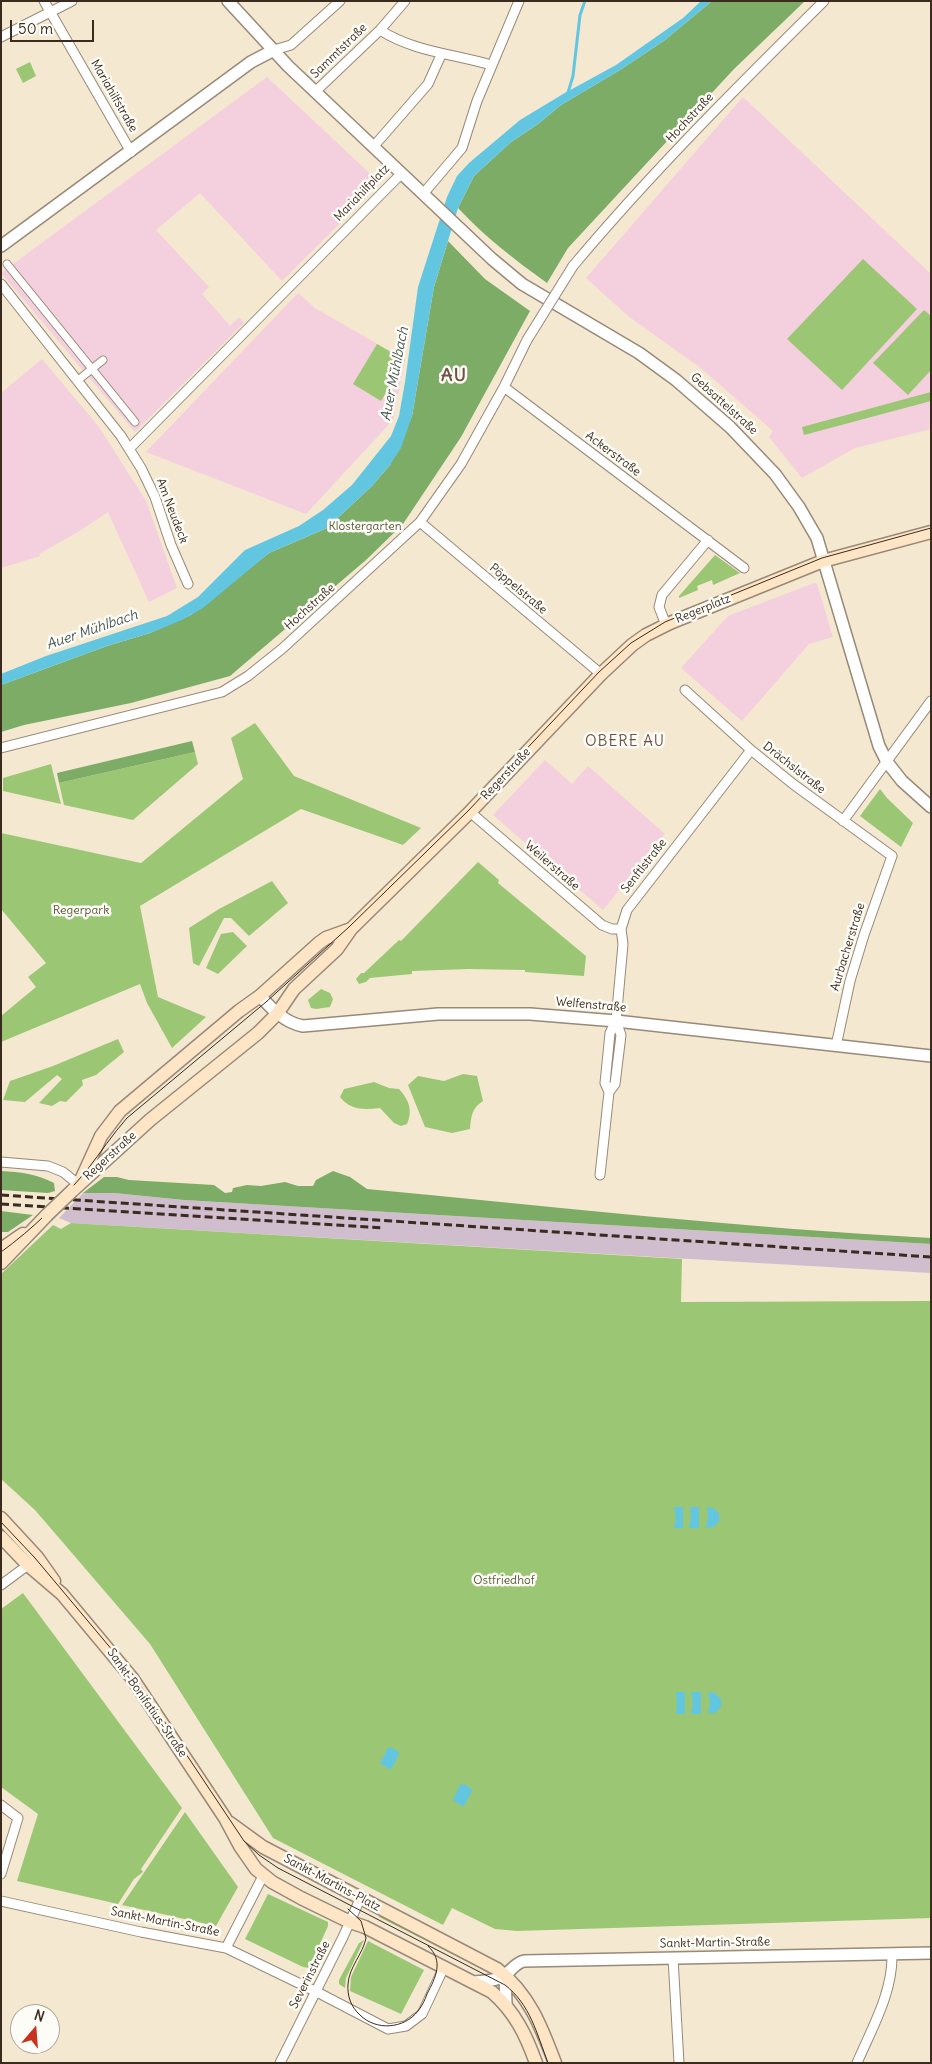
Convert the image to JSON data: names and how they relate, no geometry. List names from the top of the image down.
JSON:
{
  "streets": {
    "main road": [
      "Regerplatz",
      "Regerstraße",
      "Sankt-Bonifatius-Straße",
      "Sankt-Martins-Platz"
    ],
    "street": [
      "Sammtstraße",
      "Mariahilfstraße",
      "Hochstraße",
      "Mariahilfplatz",
      "Gebsattelstraße",
      "Ackerstraße",
      "Am Neudeck",
      "Pöppelstraße",
      "Drächslstraße",
      "Weilerstraße",
      "Senftlstraße",
      "Aurbacherstraße",
      "Welfenstraße",
      "Sankt-Martin-Straße",
      "Severinstraße"
    ]
  },
  "crossings": [
    ["Sammtstraße", "Mariahilfplatz"],
    ["Hochstraße", "Ackerstraße"],
    ["Hochstraße", "Pöppelstraße"],
    ["Mariahilfplatz", "Gebsattelstraße"],
    ["Mariahilfplatz", "Am Neudeck"],
    ["Gebsattelstraße", "Regerplatz"],
    ["Ackerstraße", "Regerplatz"],
    ["Pöppelstraße", "Regerstraße"],
    ["Regerplatz", "Regerstraße"],
    ["Drächslstraße", "Senftlstraße"],
    ["Drächslstraße", "Aurbacherstraße"],
    ["Regerstraße", "Weilerstraße"],
    ["Regerstraße", "Welfenstraße"],
    ["Weilerstraße", "Senftlstraße"],
    ["Senftlstraße", "Welfenstraße"],
    ["Aurbacherstraße", "Welfenstraße"],
    ["Sankt-Bonifatius-Straße", "Sankt-Martins-Platz"],
    ["Sankt-Martins-Platz", "Sankt-Martin-Straße"],
    ["Sankt-Martins-Platz", "Severinstraße"],
    ["Sankt-Martin-Straße", "Severinstraße"]
  ],
  "districts": ["AU", "OBERE AU"],
  "water": ["Auer Mühlbach"],
  "parks": ["Klostergarten", "Regerpark", "Ostfriedhof"],
  "scale_bar": "50 m",
  "north": "top"
}
